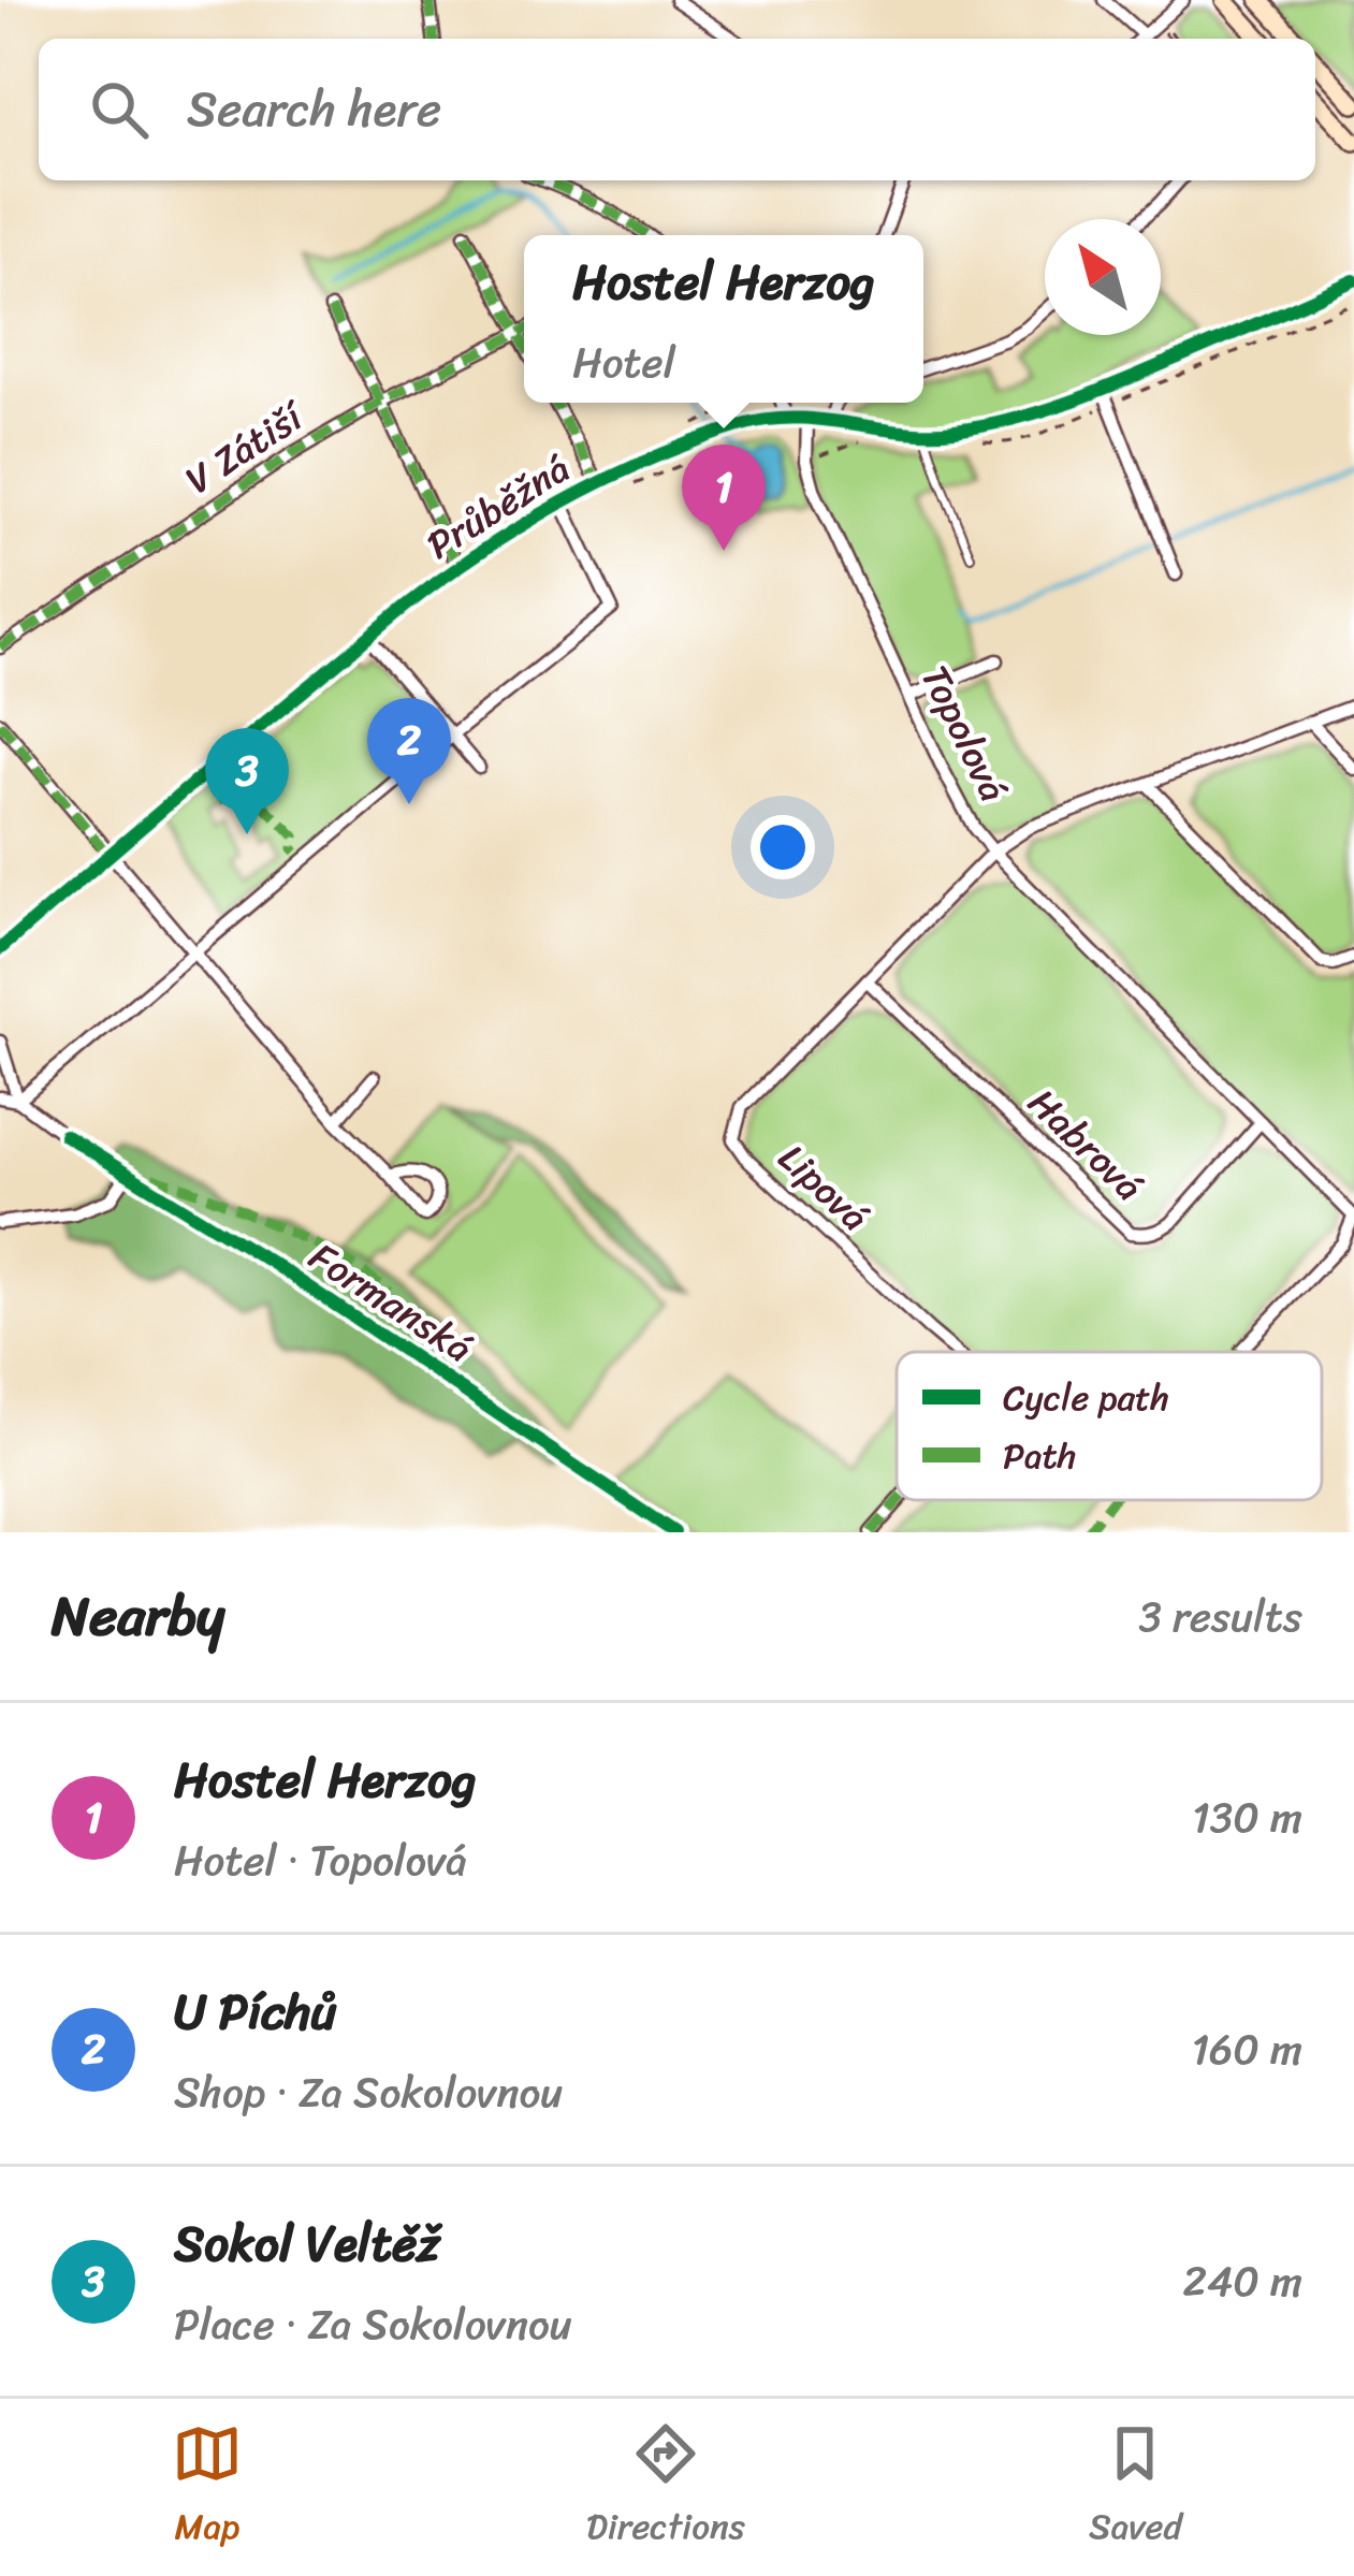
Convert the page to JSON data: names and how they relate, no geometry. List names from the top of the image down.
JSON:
{
  "streets": {
    "street": [
      "V Zátiší",
      "Průběžná",
      "Topolová",
      "Habrová",
      "Lipová",
      "Formanská"
    ]
  },
  "crossings": [
    ["Průběžná", "Topolová"],
    ["Topolová", "Lipová"],
    ["Habrová", "Lipová"]
  ],
  "legend": ["Cycle path", "Path"],
  "north": "top left",
  "page": {
    "search": "Search here",
    "popup": ["Hostel Herzog", "Hotel"],
    "pins": ["1", "2", "3"],
    "heading": ["Nearby", "3 results"],
    "list": [
      {
        "mark": "1",
        "name": "Hostel Herzog",
        "note": "Hotel · Topolová",
        "value": "130 m"
      },
      {
        "mark": "2",
        "name": "U Píchů",
        "note": "Shop · Za Sokolovnou",
        "value": "160 m"
      },
      {
        "mark": "3",
        "name": "Sokol Veltěž",
        "note": "Place · Za Sokolovnou",
        "value": "240 m"
      }
    ],
    "nav": ["Map", "Directions", "Saved"]
  }
}
